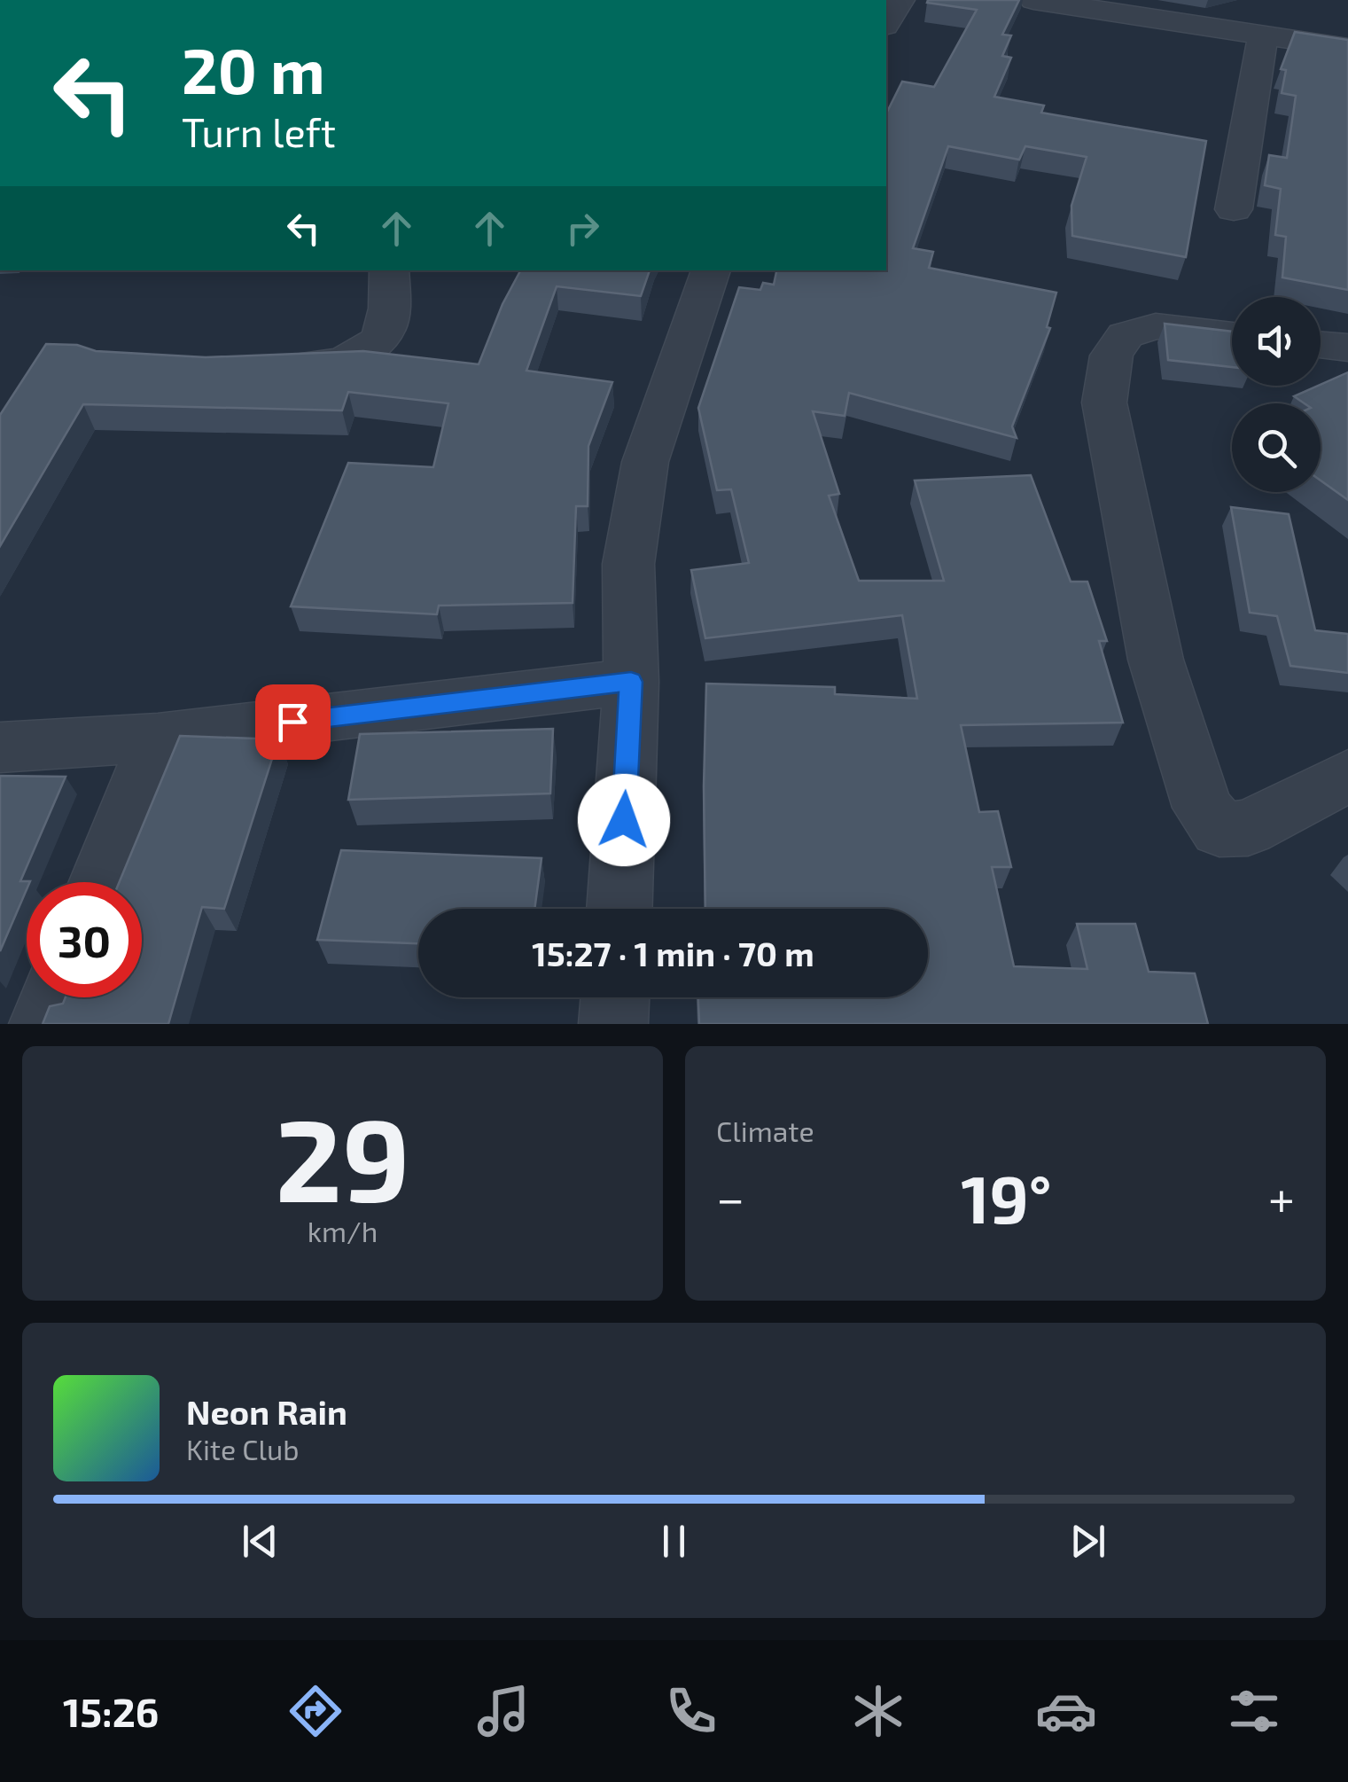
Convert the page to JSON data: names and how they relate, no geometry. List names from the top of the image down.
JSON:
{
  "page": {
    "turn": ["20 m", "Turn left"],
    "limit": "30",
    "trip": "15:27 · 1 min · 70 m",
    "tile": [
      ["29", "km/h"],
      "Climate"
    ],
    "heat": ["−", "19°", "+"],
    "song": ["Neon Rain", "Kite Club"],
    "tabs": "15:26"
  }
}
